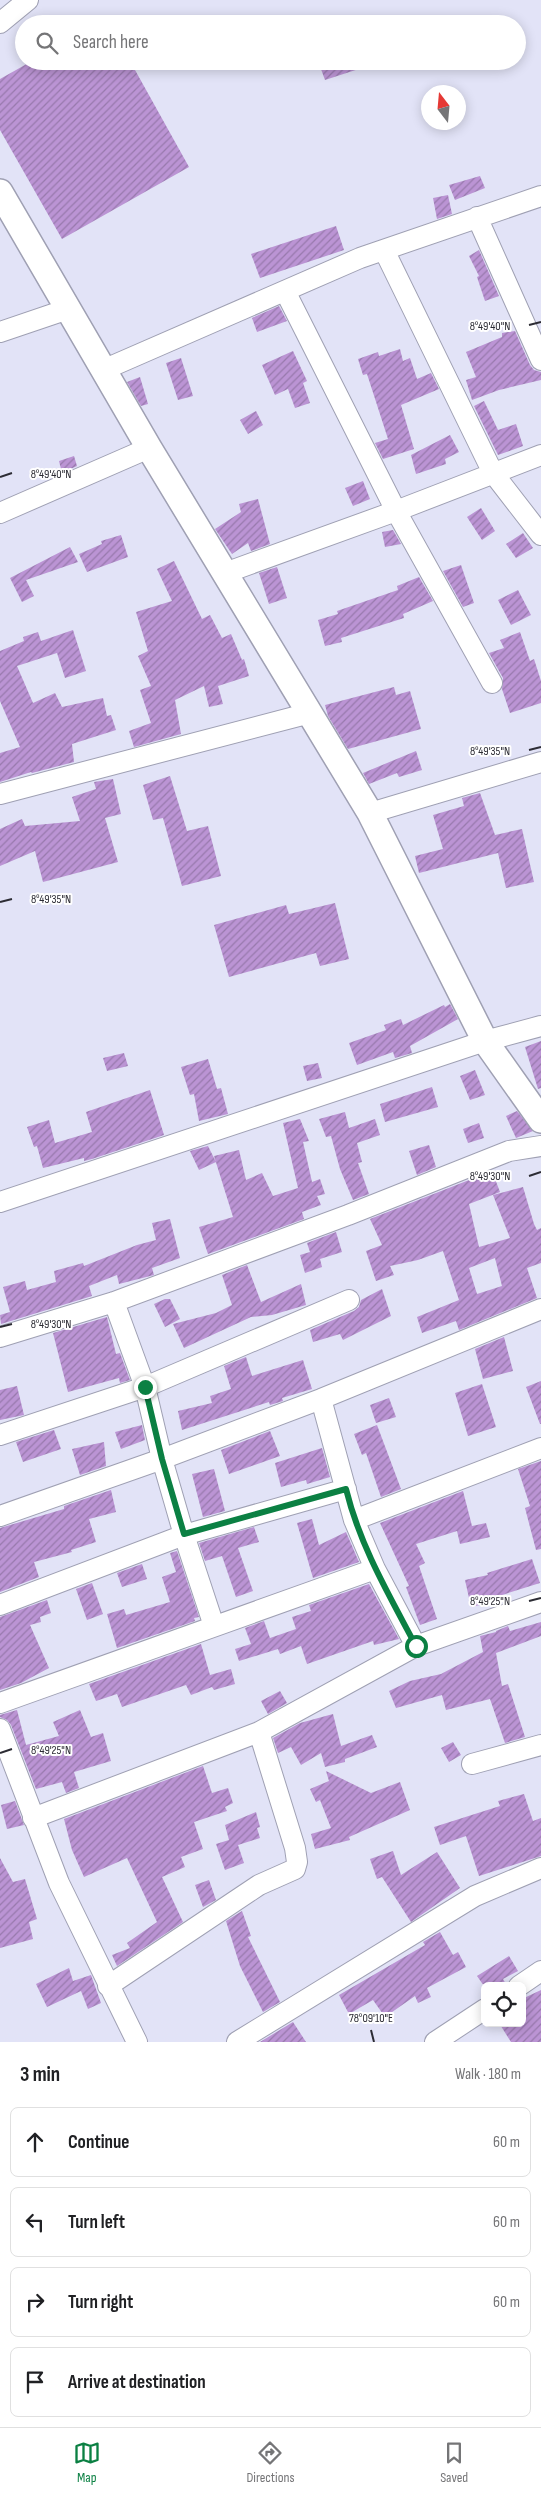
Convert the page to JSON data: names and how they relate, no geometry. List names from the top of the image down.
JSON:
{
  "north": "top",
  "page": {
    "search": "Search here",
    "heading": ["3 min", "Walk · 180 m"],
    "list": [
      ["Continue", "60 m"],
      ["Turn left", "60 m"],
      ["Turn right", "60 m"],
      "Arrive at destination"
    ],
    "nav": ["Map", "Directions", "Saved"]
  },
  "coordinates": [
    "8°49'40\"N",
    "8°49'35\"N",
    "8°49'30\"N",
    "8°49'25\"N",
    "78°09'10\"E"
  ]
}
